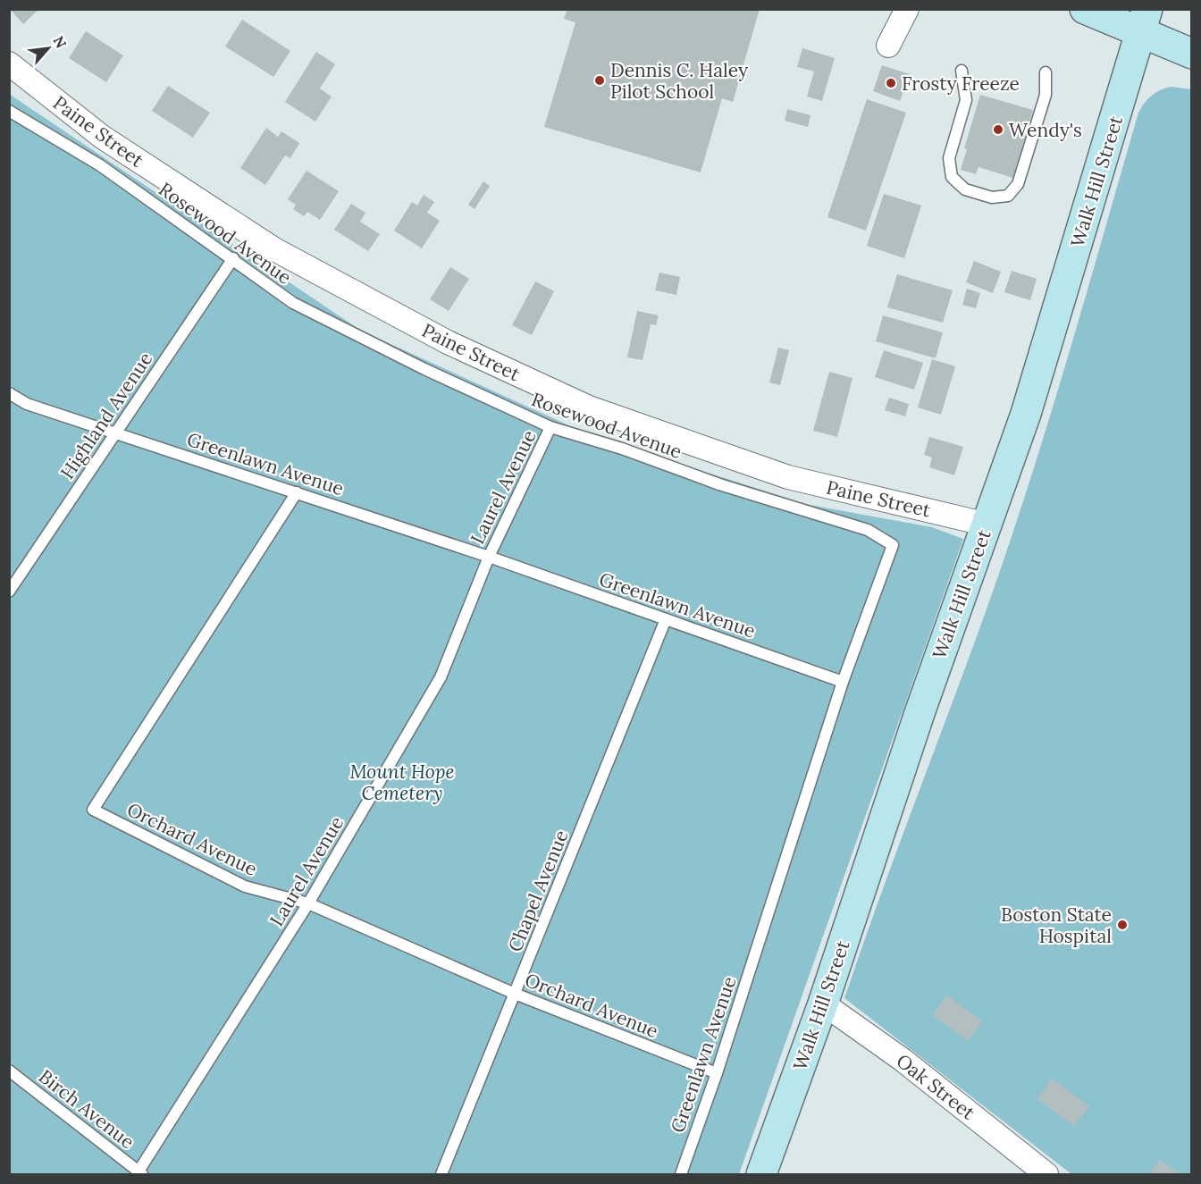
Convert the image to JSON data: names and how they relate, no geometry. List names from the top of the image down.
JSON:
{
  "streets": {
    "main road": ["Walk Hill Street"],
    "street": ["Paine Street", "Oak Street"],
    "lane": [
      "Rosewood Avenue",
      "Highland Avenue",
      "Greenlawn Avenue",
      "Laurel Avenue",
      "Orchard Avenue",
      "Chapel Avenue",
      "Birch Avenue"
    ]
  },
  "crossings": [
    ["Paine Street", "Walk Hill Street"],
    ["Walk Hill Street", "Oak Street"],
    ["Rosewood Avenue", "Highland Avenue"],
    ["Rosewood Avenue", "Greenlawn Avenue"],
    ["Rosewood Avenue", "Laurel Avenue"],
    ["Highland Avenue", "Greenlawn Avenue"],
    ["Greenlawn Avenue", "Laurel Avenue"],
    ["Greenlawn Avenue", "Orchard Avenue"],
    ["Greenlawn Avenue", "Chapel Avenue"],
    ["Laurel Avenue", "Orchard Avenue"],
    ["Laurel Avenue", "Birch Avenue"],
    ["Orchard Avenue", "Chapel Avenue"]
  ],
  "parks": ["Mount Hope Cemetery"],
  "places": [
    "Dennis C. Haley Pilot School",
    "Frosty Freeze",
    "Wendy's",
    "Boston State Hospital"
  ],
  "north": "top right"
}
